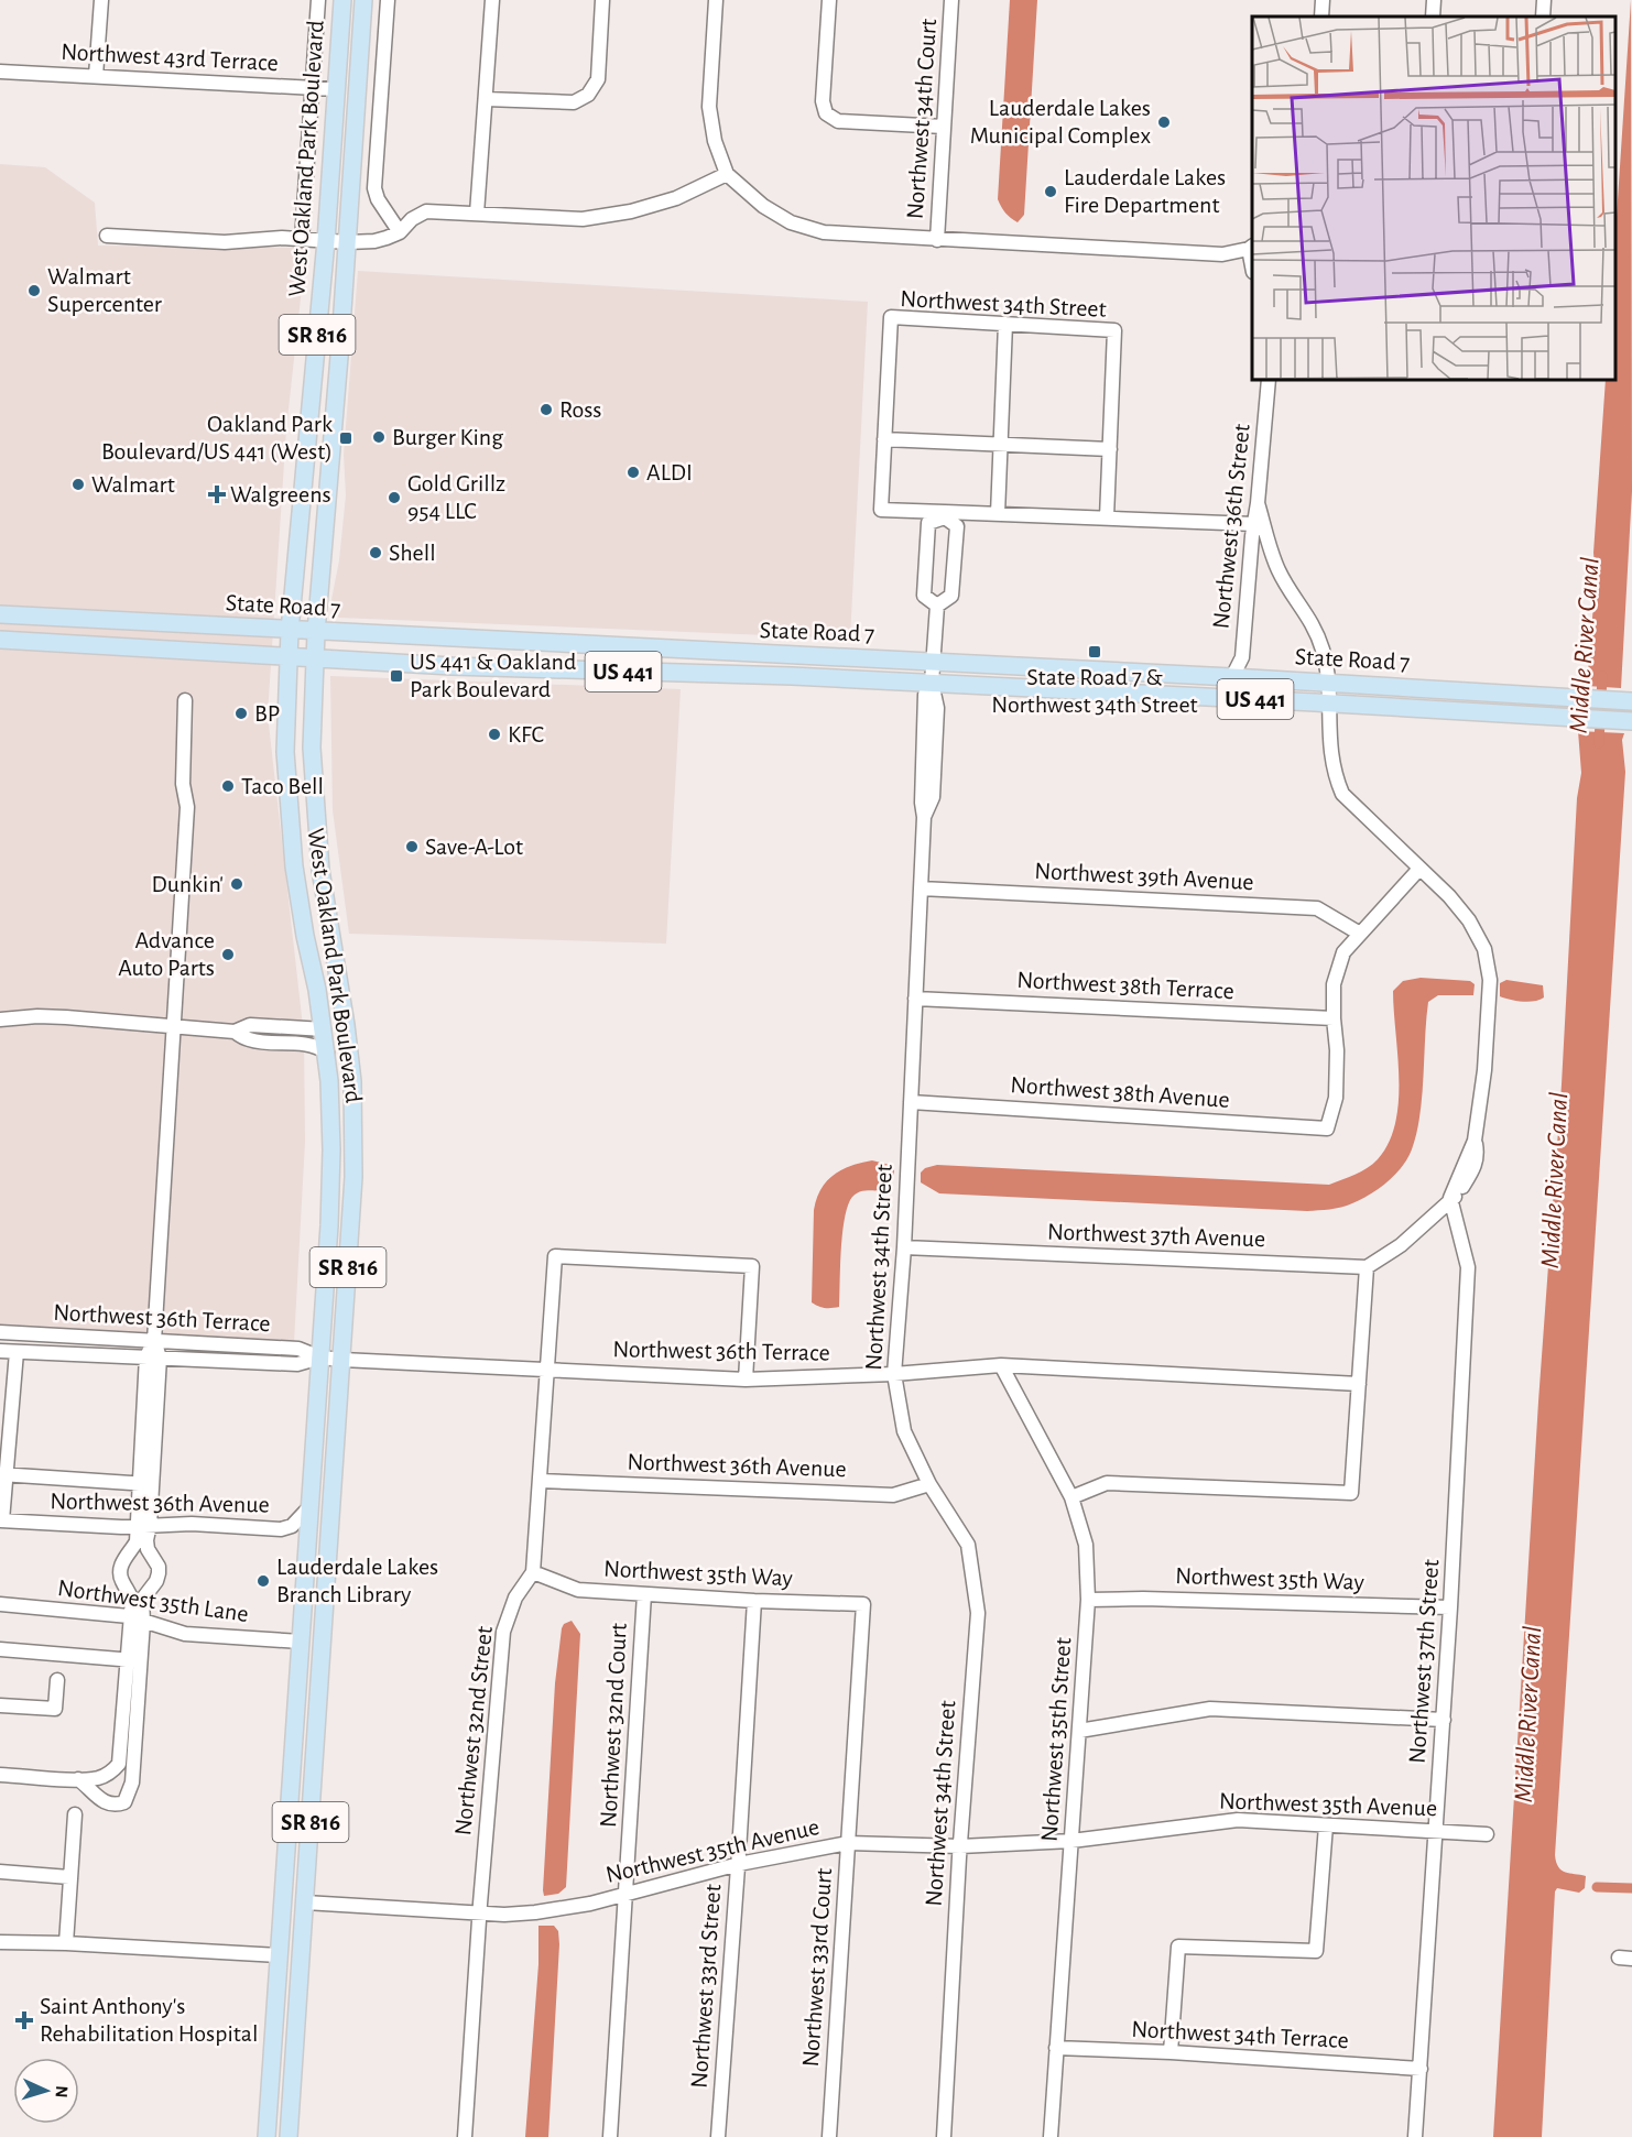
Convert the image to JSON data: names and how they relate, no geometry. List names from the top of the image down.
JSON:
{
  "streets": {
    "main road": [
      "West Oakland Park Boulevard",
      "SR 816",
      "State Road 7",
      "US 441"
    ],
    "street": [
      "Northwest 43rd Terrace",
      "Northwest 34th Court",
      "Northwest 34th Street",
      "Northwest 36th Street",
      "Northwest 39th Avenue",
      "Northwest 38th Terrace",
      "Northwest 38th Avenue",
      "Northwest 37th Avenue",
      "Northwest 36th Terrace",
      "Northwest 36th Avenue",
      "Northwest 35th Way",
      "Northwest 35th Lane",
      "Northwest 37th Street",
      "Northwest 32nd Court",
      "Northwest 32nd Street",
      "Northwest 35th Street",
      "Northwest 35th Avenue",
      "Northwest 33rd Court",
      "Northwest 33rd Street",
      "Northwest 34th Terrace"
    ]
  },
  "crossings": [
    ["Northwest 43rd Terrace", "West Oakland Park Boulevard"],
    ["West Oakland Park Boulevard", "State Road 7"],
    ["West Oakland Park Boulevard", "Northwest 36th Terrace"],
    ["West Oakland Park Boulevard", "Northwest 36th Avenue"],
    ["West Oakland Park Boulevard", "Northwest 35th Lane"],
    ["West Oakland Park Boulevard", "Northwest 35th Avenue"],
    ["Northwest 34th Street", "Northwest 36th Street"],
    ["Northwest 34th Street", "State Road 7"],
    ["Northwest 34th Street", "Northwest 39th Avenue"],
    ["Northwest 34th Street", "Northwest 38th Terrace"],
    ["Northwest 34th Street", "Northwest 38th Avenue"],
    ["Northwest 34th Street", "Northwest 37th Avenue"],
    ["Northwest 34th Street", "Northwest 36th Terrace"],
    ["Northwest 34th Street", "Northwest 36th Avenue"],
    ["Northwest 34th Street", "Northwest 35th Avenue"],
    ["Northwest 36th Street", "State Road 7"],
    ["Northwest 36th Street", "Northwest 37th Street"],
    ["State Road 7", "Northwest 37th Street"],
    ["Northwest 38th Terrace", "Northwest 38th Avenue"],
    ["Northwest 36th Terrace", "Northwest 32nd Street"],
    ["Northwest 36th Terrace", "Northwest 35th Street"],
    ["Northwest 36th Avenue", "Northwest 32nd Street"],
    ["Northwest 35th Way", "Northwest 37th Street"],
    ["Northwest 35th Way", "Northwest 32nd Court"],
    ["Northwest 35th Way", "Northwest 32nd Street"],
    ["Northwest 35th Way", "Northwest 35th Street"],
    ["Northwest 35th Way", "Northwest 33rd Court"],
    ["Northwest 35th Way", "Northwest 33rd Street"],
    ["Northwest 37th Street", "Northwest 35th Avenue"],
    ["Northwest 37th Street", "Northwest 34th Terrace"],
    ["Northwest 32nd Court", "Northwest 35th Avenue"],
    ["Northwest 32nd Street", "Northwest 35th Avenue"],
    ["Northwest 35th Street", "Northwest 35th Avenue"],
    ["Northwest 35th Street", "Northwest 34th Terrace"],
    ["Northwest 35th Avenue", "Northwest 33rd Court"],
    ["Northwest 35th Avenue", "Northwest 33rd Street"]
  ],
  "water": ["Middle River Canal"],
  "places": {
    "other": [
      "Lauderdale Lakes Municipal Complex",
      "Lauderdale Lakes Fire Department",
      "Walmart Supercenter",
      "Ross",
      "Burger King",
      "ALDI",
      "Walmart",
      "Gold Grillz 954 LLC",
      "Shell",
      "BP",
      "KFC",
      "Taco Bell",
      "Save-A-Lot",
      "Dunkin'",
      "Advance Auto Parts",
      "Lauderdale Lakes Branch Library"
    ],
    "transit": ["Oakland Park Boulevard/US 441 (West)", "State Road 7 & Northwest 34th Street", "US 441 & Oakland Park Boulevard"],
    "health": ["Walgreens", "Saint Anthony's Rehabilitation Hospital"]
  },
  "north": "right"
}
